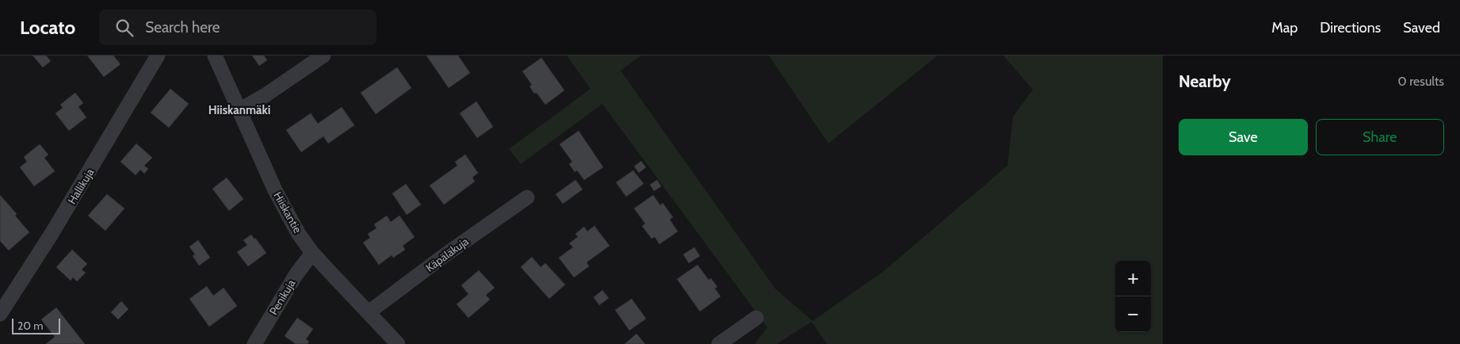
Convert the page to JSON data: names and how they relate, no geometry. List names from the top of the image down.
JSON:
{
  "streets": {
    "street": [
      "Hallikuja",
      "Hiiskantie",
      "Käpäläkuja",
      "Penikuja"
    ]
  },
  "crossings": [
    ["Hiiskantie", "Käpäläkuja"],
    ["Hiiskantie", "Penikuja"]
  ],
  "districts": ["Hiiskanmäki"],
  "scale_bar": "20 m",
  "page": {
    "header": "Locato",
    "search": "Search here",
    "nav": ["Map", "Directions", "Saved"],
    "heading": ["Nearby", "0 results"],
    "buttons": ["Save", "Share"],
    "map_buttons": ["+", "−"],
    "scale": "20 m"
  }
}
